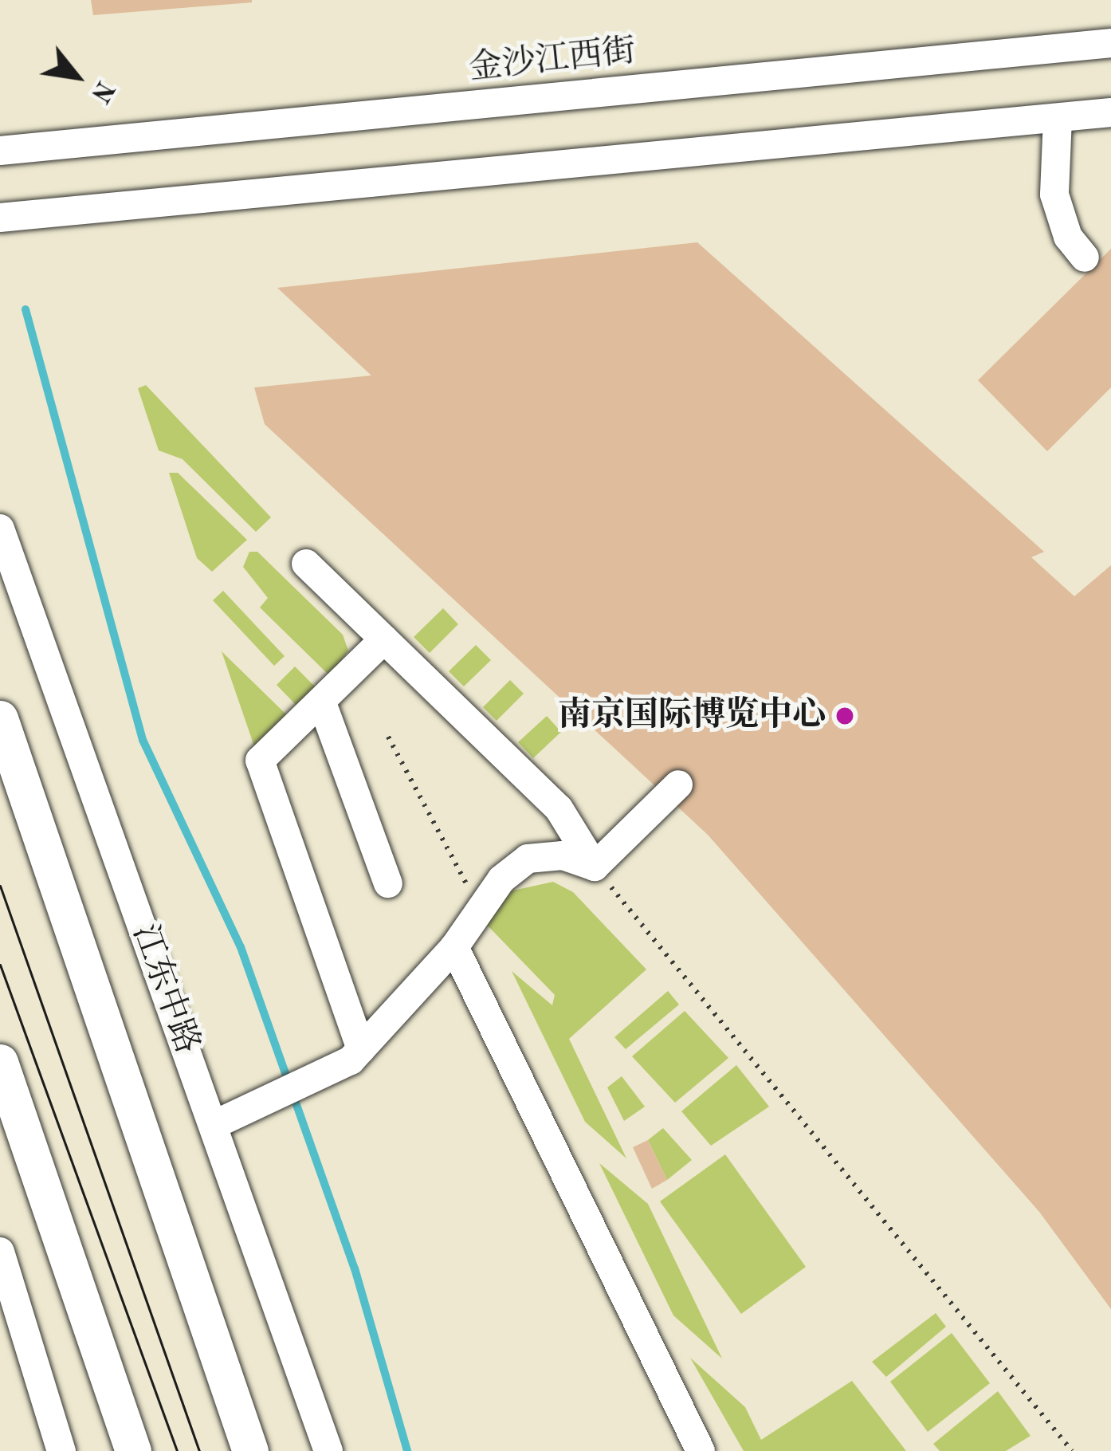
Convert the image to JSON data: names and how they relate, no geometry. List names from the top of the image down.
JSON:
{
  "streets": {
    "main road": ["江东中路"],
    "street": ["金沙江西街"]
  },
  "places": ["南京国际博览中心"],
  "north": "bottom right"
}
